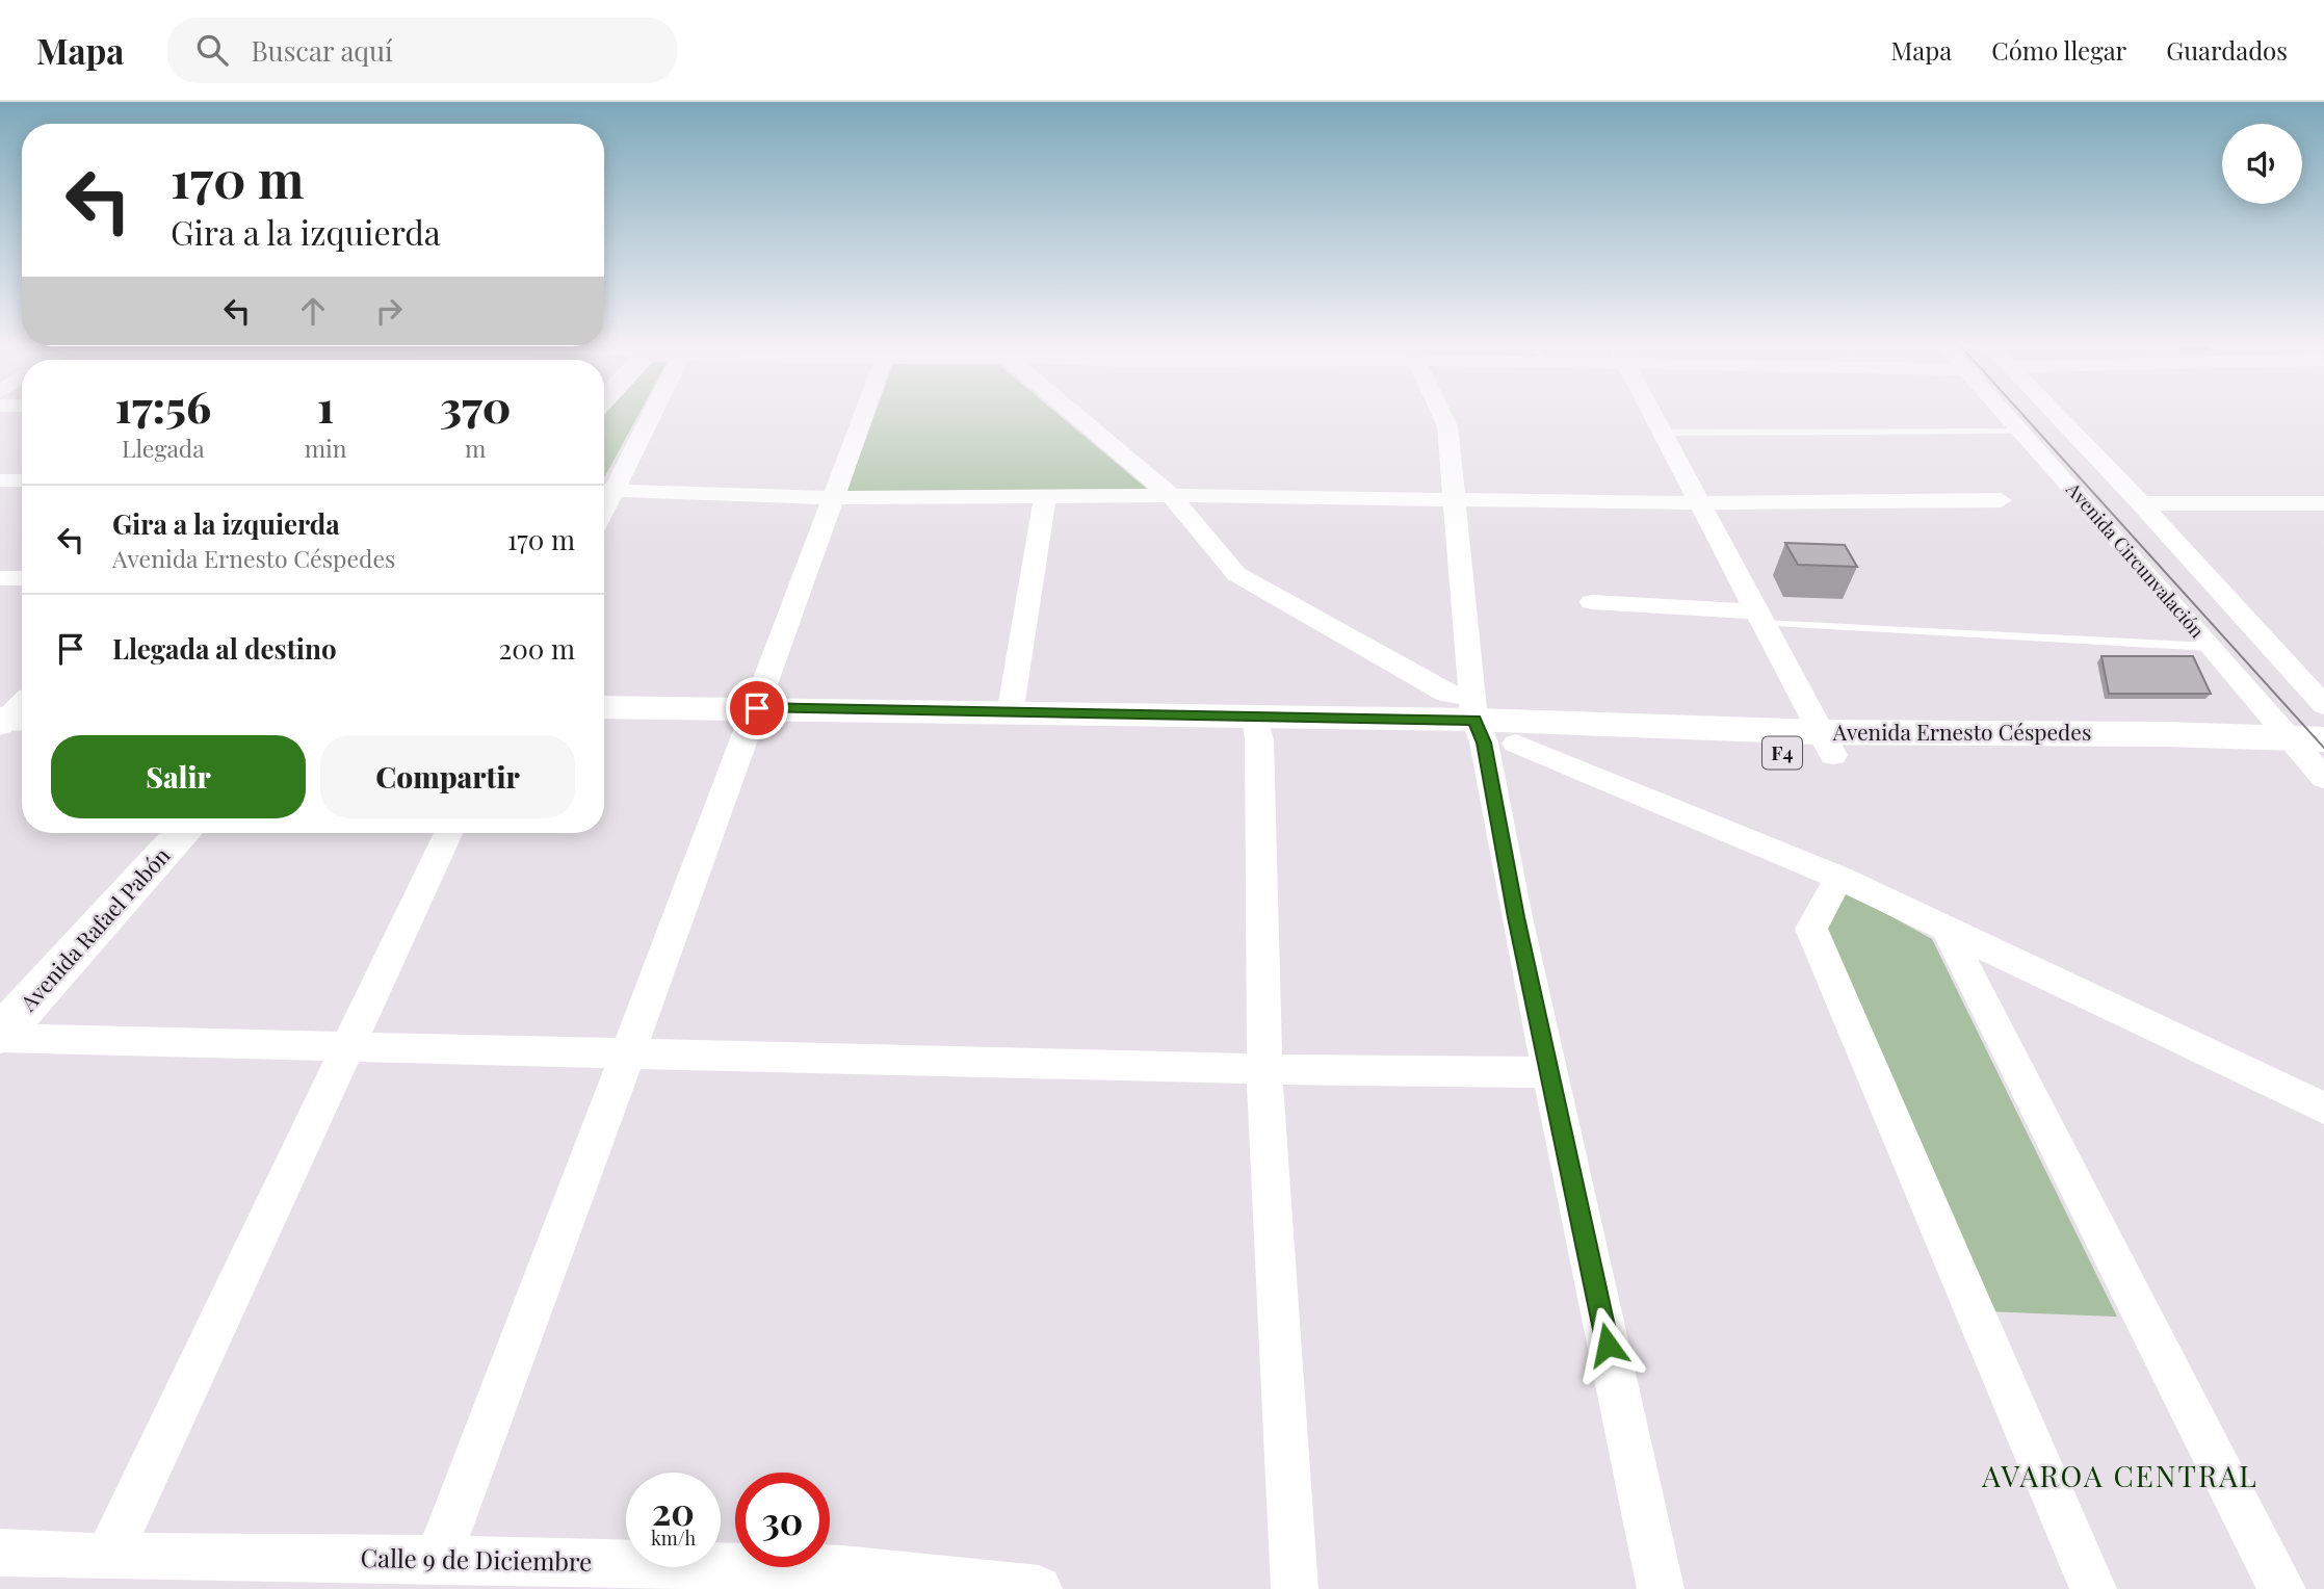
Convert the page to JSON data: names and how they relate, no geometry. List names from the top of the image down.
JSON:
{
  "streets": {
    "main road": ["Avenida Ernesto Céspedes", "F4", "Avenida Rafael Pabón"],
    "street": ["Avenida Circunvalación", "Calle 9 de Diciembre"]
  },
  "crossings": [
    ["Avenida Circunvalación", "Avenida Ernesto Céspedes"]
  ],
  "districts": ["AVAROA CENTRAL"],
  "page": {
    "header": "Mapa",
    "search": "Buscar aquí",
    "nav": ["Mapa", "Cómo llegar", "Guardados"],
    "turn": ["170 m", "Gira a la izquierda"],
    "eta": [
      "17:56",
      "Llegada",
      "1",
      "min",
      "370",
      "m"
    ],
    "list": [
      {
        "name": "Gira a la izquierda",
        "note": "Avenida Ernesto Céspedes",
        "value": "170 m"
      },
      {
        "name": "Llegada al destino",
        "value": "200 m"
      }
    ],
    "buttons": ["Salir", "Compartir"],
    "speed": "20 km/h",
    "limit": "30"
  }
}
